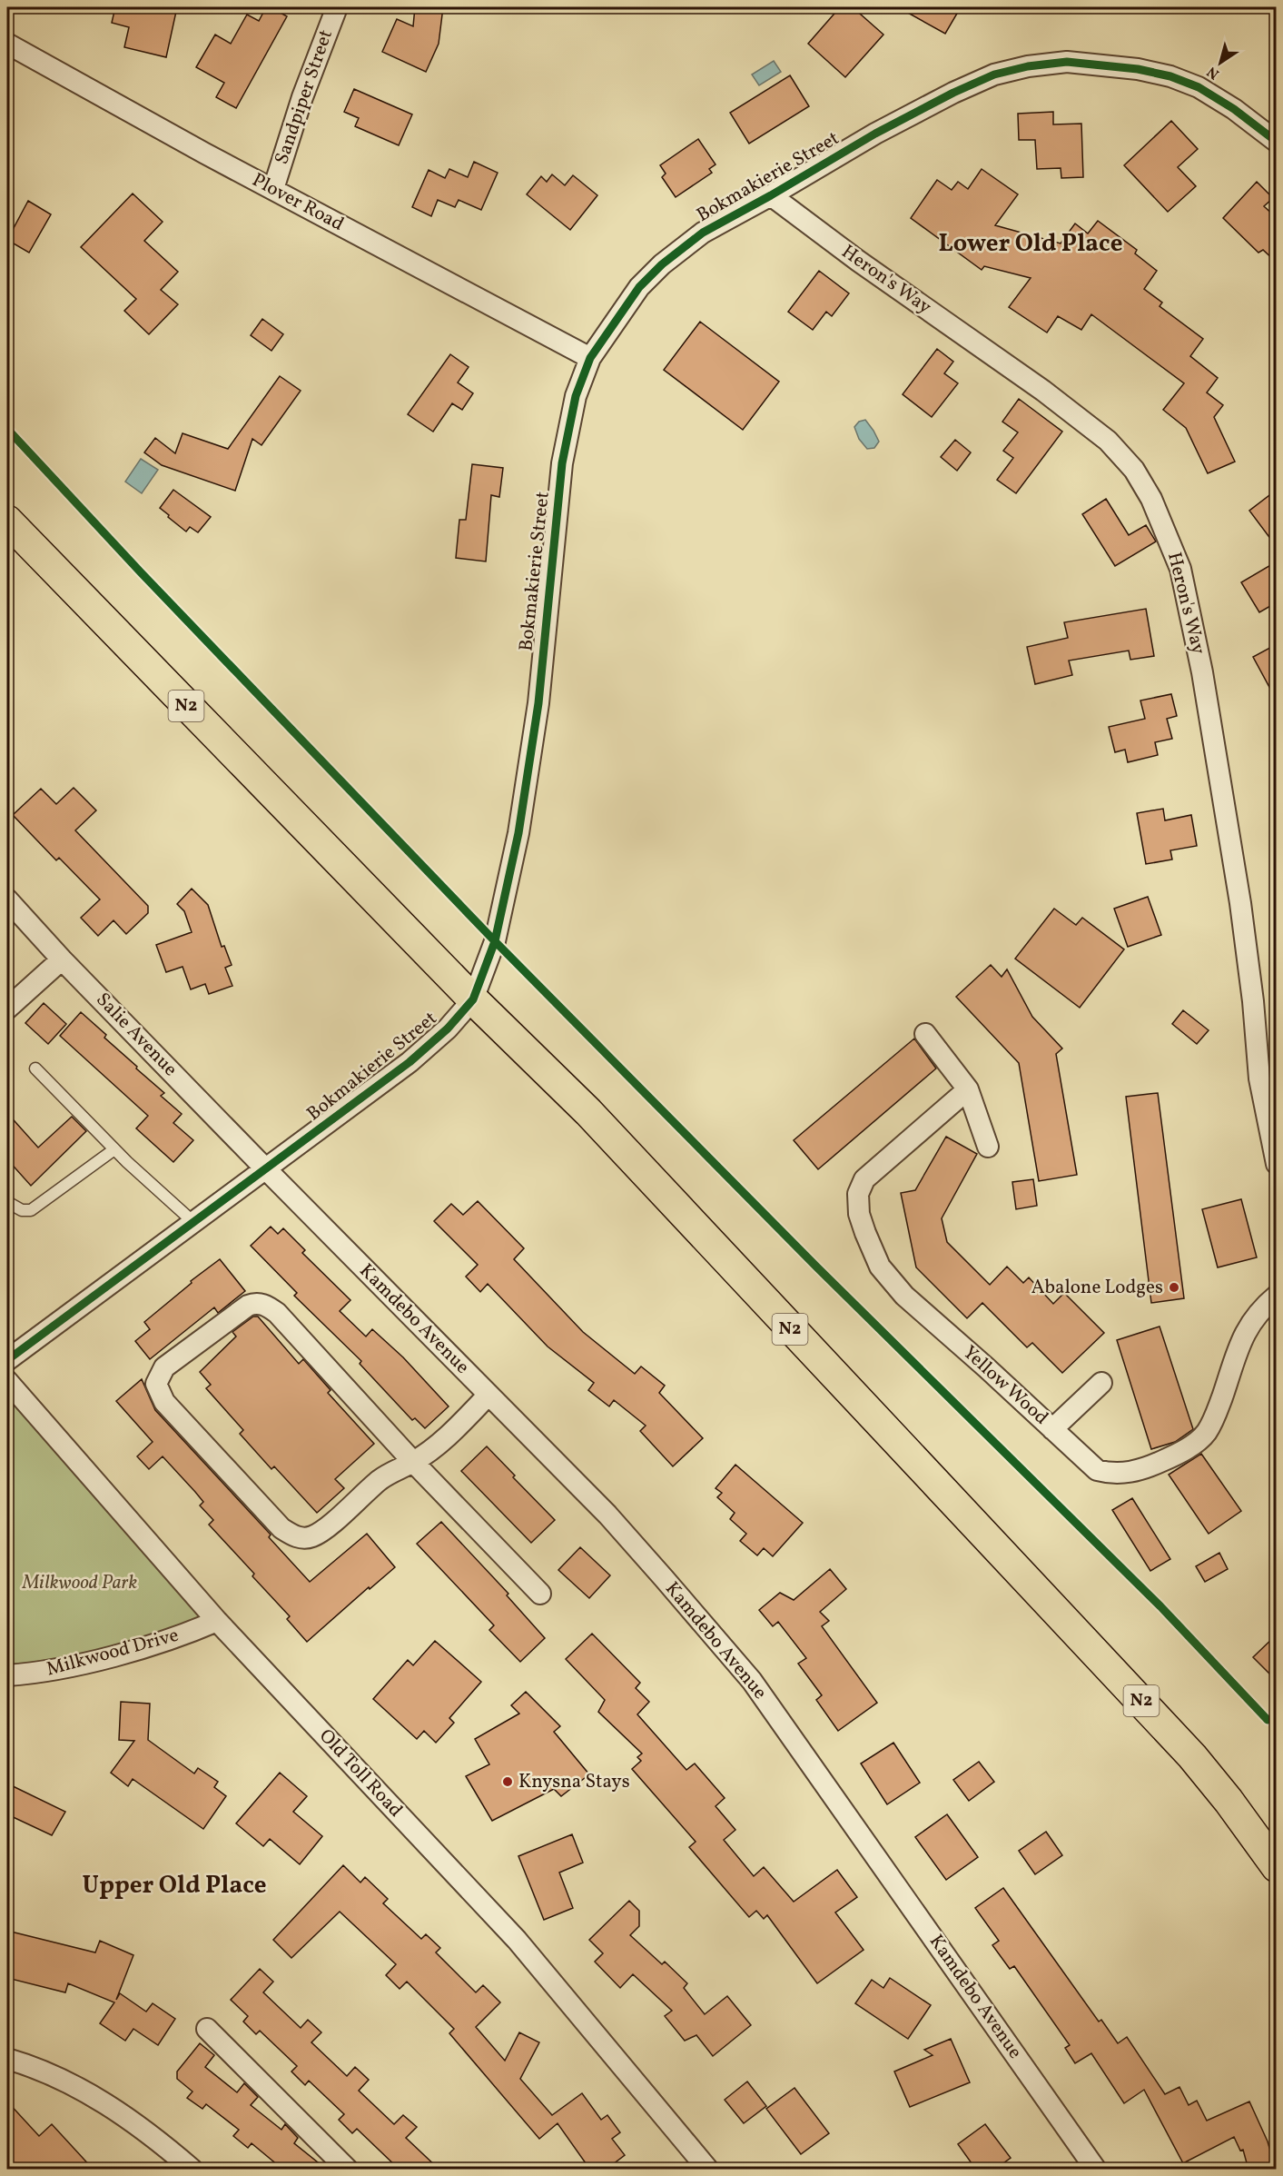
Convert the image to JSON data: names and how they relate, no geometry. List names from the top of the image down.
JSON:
{
  "streets": {
    "highway": ["N2"],
    "street": [
      "Sandpiper Street",
      "Bokmakierie Street",
      "Plover Road",
      "Heron's Way",
      "Salie Avenue",
      "Kamdebo Avenue",
      "Yellow Wood",
      "Milkwood Drive",
      "Old Toll Road"
    ]
  },
  "crossings": [
    ["Sandpiper Street", "Plover Road"],
    ["Bokmakierie Street", "Plover Road"],
    ["Bokmakierie Street", "Heron's Way"],
    ["Bokmakierie Street", "N2"],
    ["Bokmakierie Street", "Salie Avenue"],
    ["Bokmakierie Street", "Kamdebo Avenue"],
    ["Salie Avenue", "Kamdebo Avenue"],
    ["Milkwood Drive", "Old Toll Road"]
  ],
  "districts": ["Lower Old Place", "Upper Old Place"],
  "parks": ["Milkwood Park"],
  "places": ["Abalone Lodges", "Knysna Stays"],
  "north": "bottom left"
}
